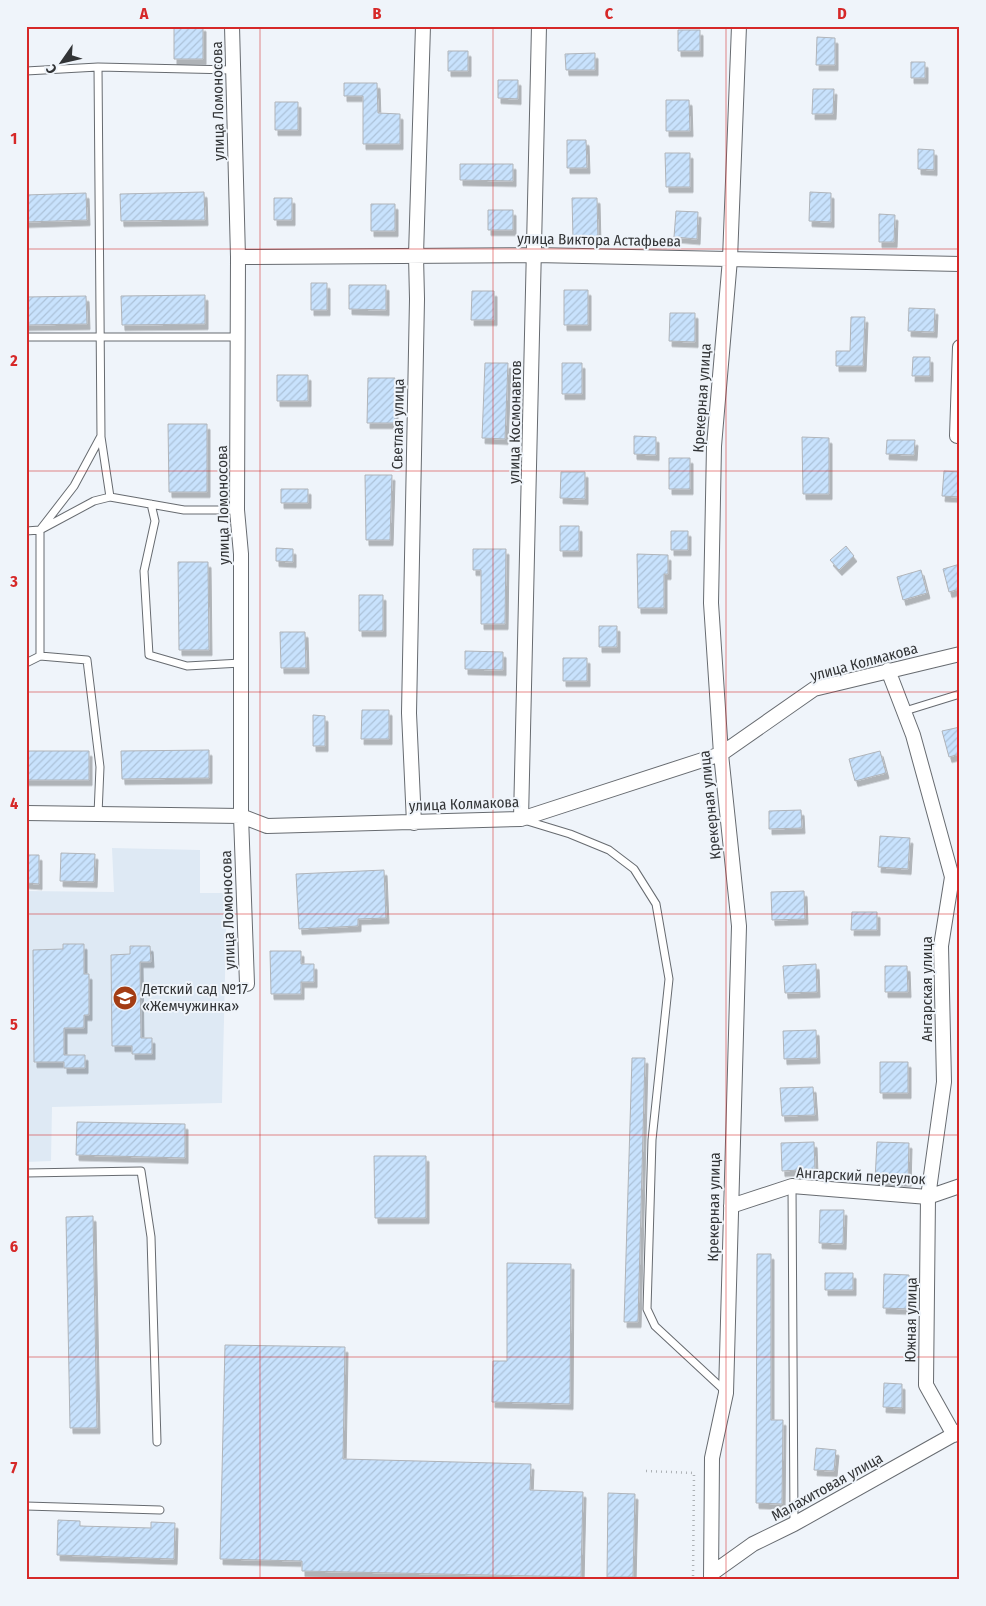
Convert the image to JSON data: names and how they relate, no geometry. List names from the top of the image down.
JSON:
{
  "streets": {
    "street": [
      "улица Ломоносова",
      "улица Виктора Астафьева",
      "Крекерная улица",
      "улица Космонавтов",
      "Светлая улица",
      "улица Колмакова",
      "Ангарская улица",
      "Ангарский переулок",
      "Южная улица",
      "Малахитовая улица"
    ]
  },
  "crossings": [
    ["улица Ломоносова", "улица Виктора Астафьева"],
    ["улица Ломоносова", "улица Колмакова"],
    ["улица Виктора Астафьева", "Крекерная улица"],
    ["улица Виктора Астафьева", "улица Космонавтов"],
    ["улица Виктора Астафьева", "Светлая улица"],
    ["Крекерная улица", "улица Колмакова"],
    ["Крекерная улица", "Ангарский переулок"],
    ["Крекерная улица", "Малахитовая улица"],
    ["улица Космонавтов", "улица Колмакова"],
    ["Светлая улица", "улица Колмакова"],
    ["улица Колмакова", "Ангарская улица"],
    ["Ангарская улица", "Ангарский переулок"],
    ["Ангарская улица", "Южная улица"],
    ["Ангарский переулок", "Южная улица"],
    ["Южная улица", "Малахитовая улица"]
  ],
  "places": {
    "school or university": ["Детский сад №17 «Жемчужинка»"]
  },
  "north": "bottom left",
  "grid": {
    "columns": [
      "A",
      "B",
      "C",
      "D"
    ],
    "rows": [
      "1",
      "2",
      "3",
      "4",
      "5",
      "6",
      "7"
    ]
  }
}
